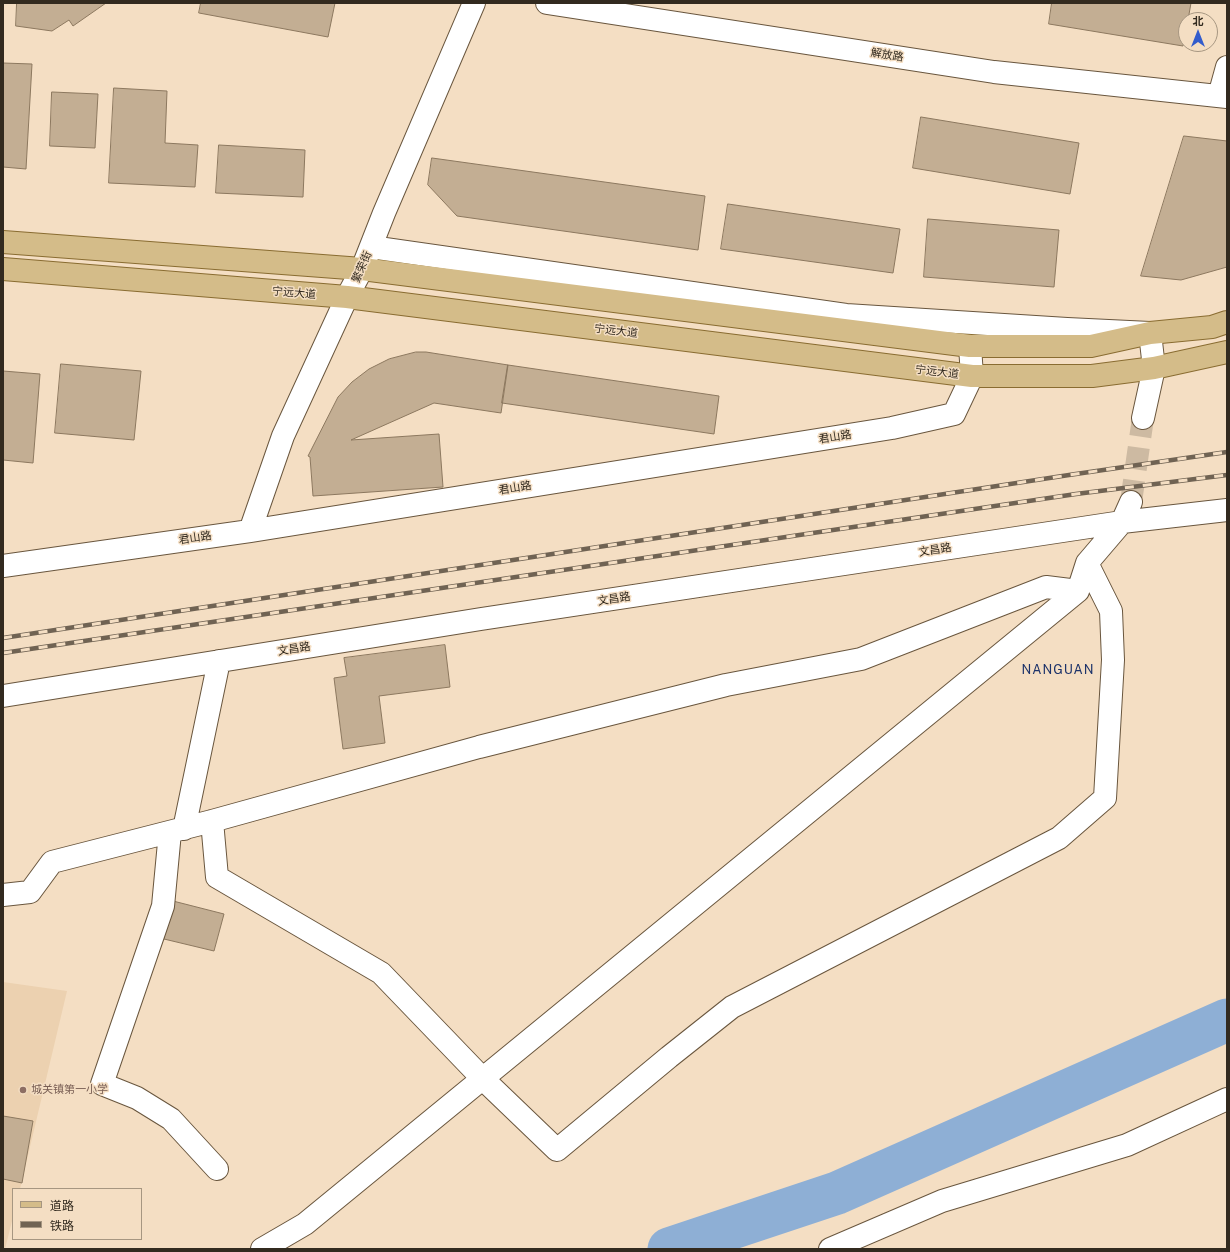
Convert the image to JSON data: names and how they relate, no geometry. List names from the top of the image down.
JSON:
{
  "streets": {
    "main road": ["宁远大道"],
    "street": [
      "解放路",
      "繁荣街",
      "君山路",
      "文昌路"
    ]
  },
  "crossings": [
    ["繁荣街", "宁远大道"],
    ["繁荣街", "君山路"],
    ["宁远大道", "君山路"]
  ],
  "districts": ["NANGUAN"],
  "places": ["城关镇第一小学"],
  "legend": ["道路", "铁路"],
  "north": "top"
}
